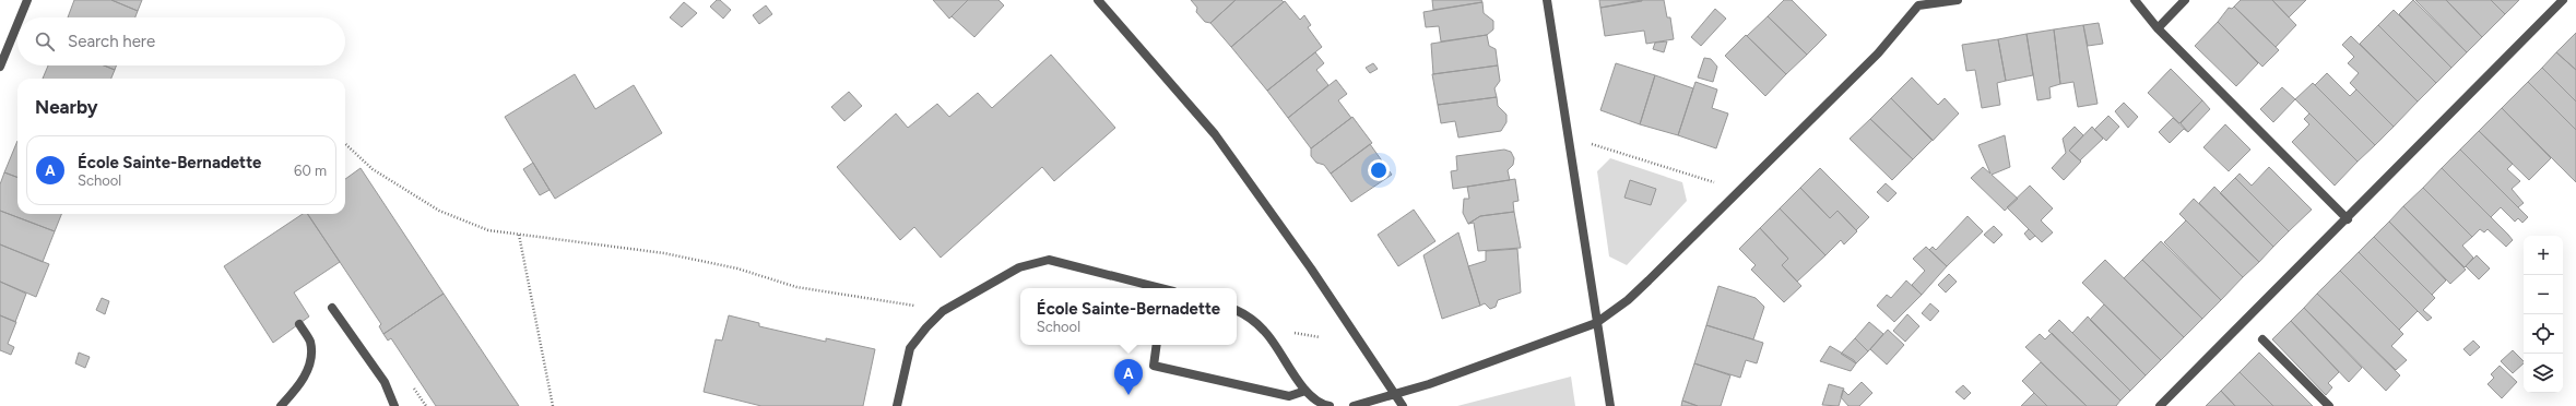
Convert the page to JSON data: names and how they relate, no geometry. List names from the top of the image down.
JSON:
{
  "page": {
    "search": "Search here",
    "heading": "Nearby",
    "list": [
      {
        "mark": "A",
        "name": "École Sainte-Bernadette",
        "note": "School",
        "value": "60 m"
      }
    ],
    "map_buttons": ["+", "−"],
    "popup": ["École Sainte-Bernadette", "School"],
    "pins": "A"
  }
}
